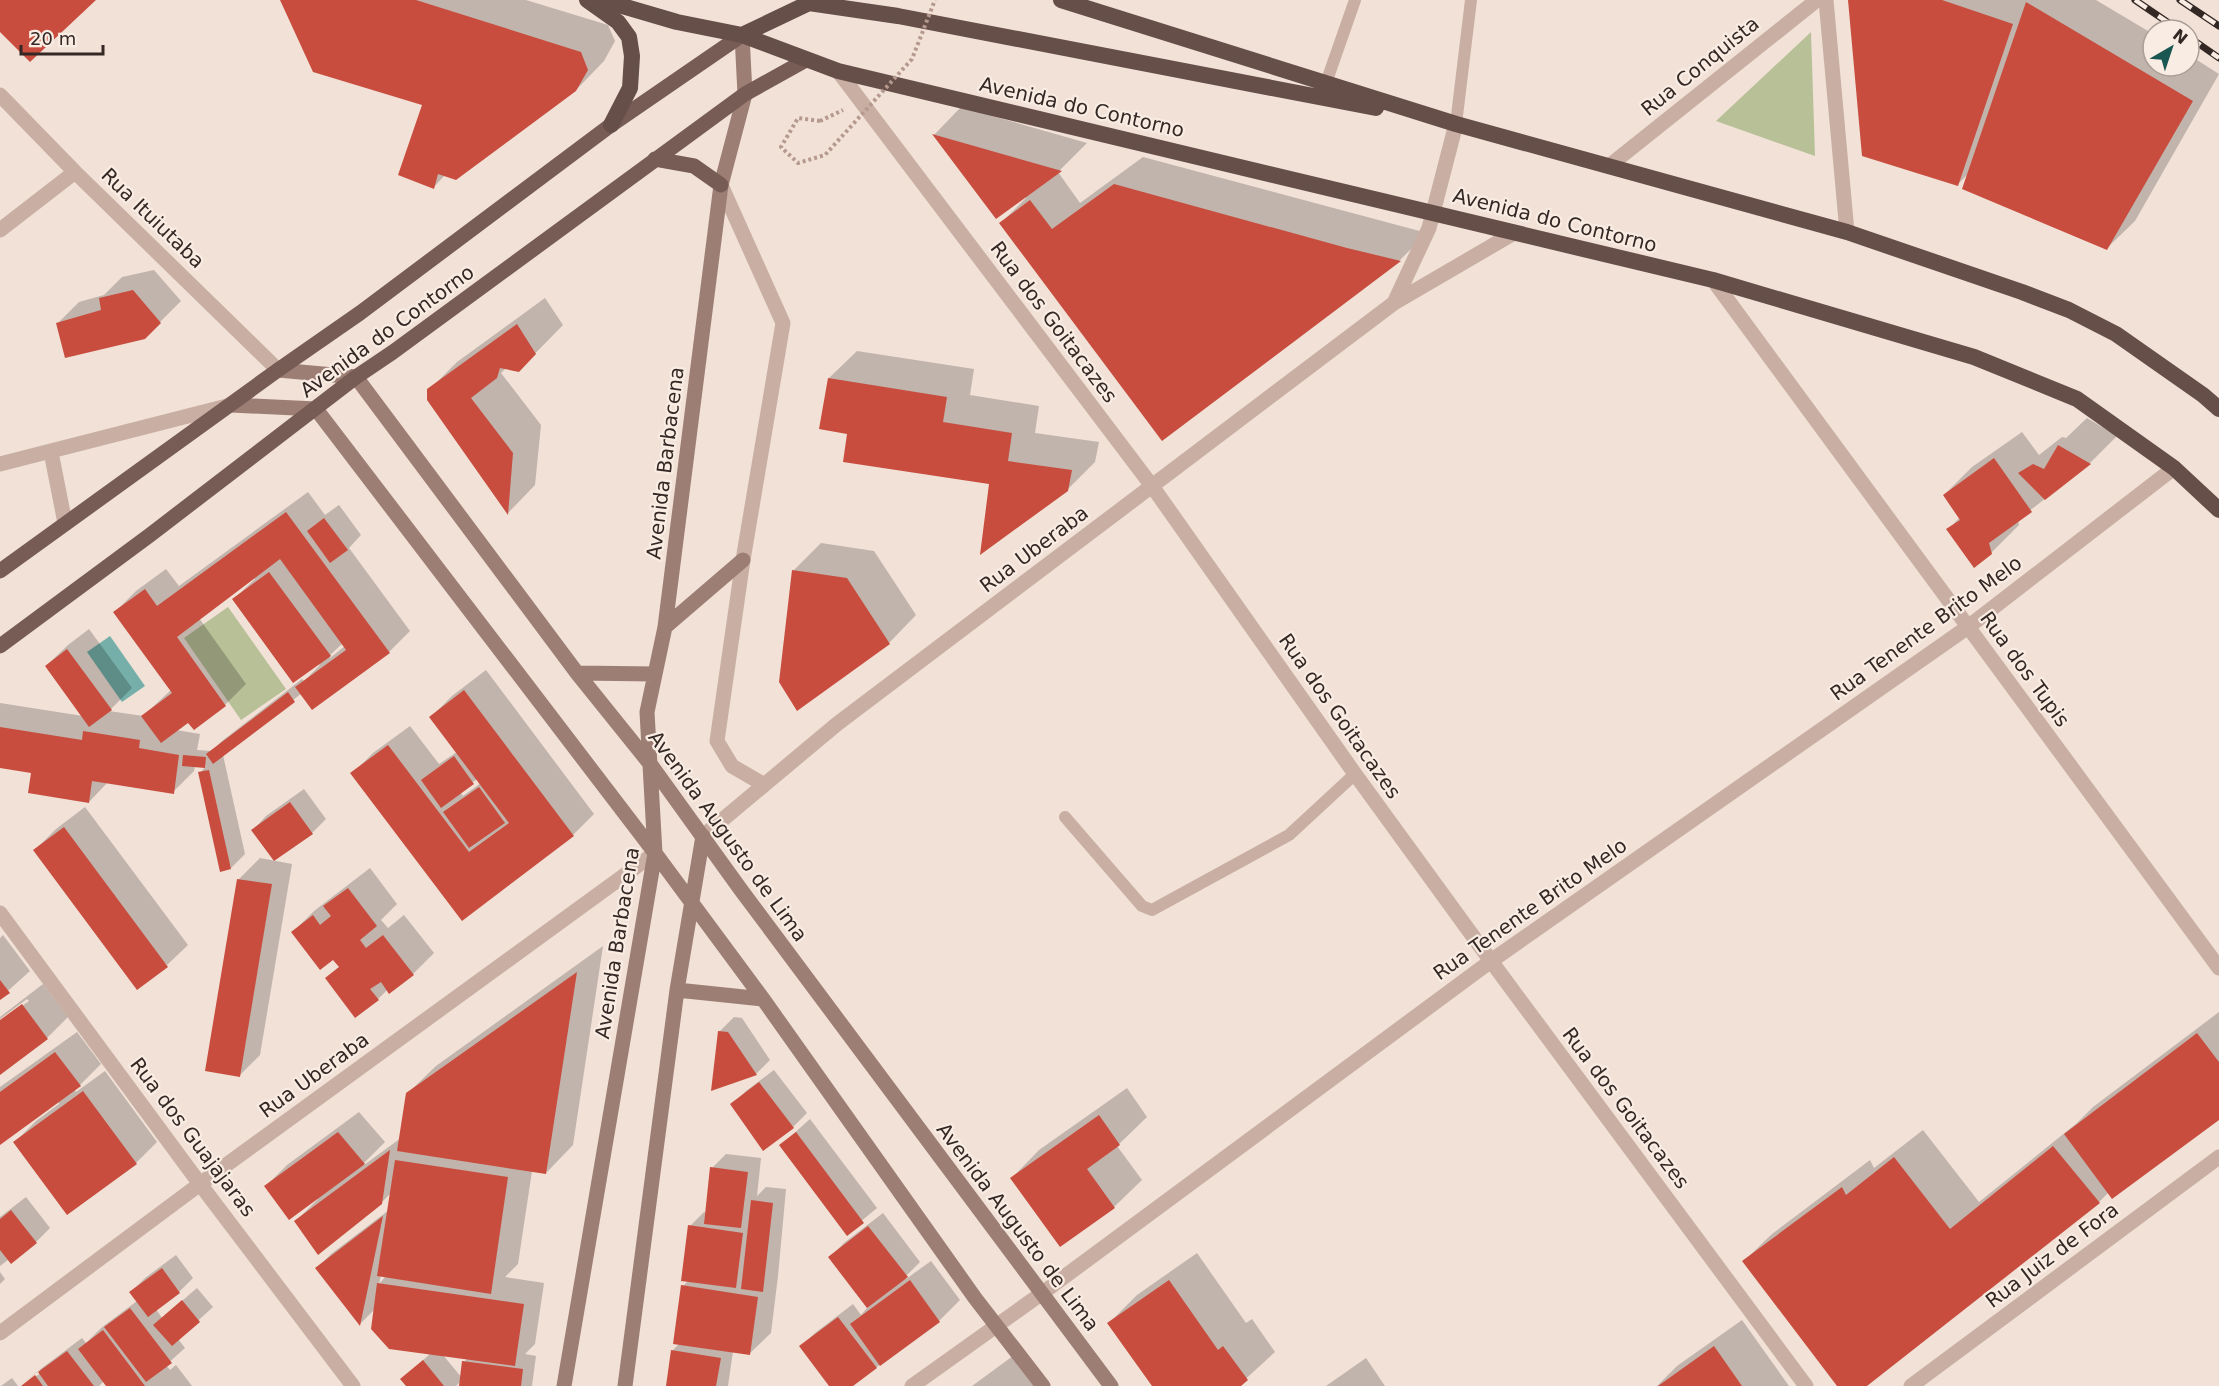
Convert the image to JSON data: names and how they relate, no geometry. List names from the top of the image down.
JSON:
{
  "streets": {
    "highway": ["Avenida do Contorno"],
    "main road": ["Avenida Barbacena", "Avenida Augusto de Lima"],
    "street": [
      "Rua Conquista",
      "Rua Ituiutaba",
      "Rua dos Goitacazes",
      "Rua Uberaba",
      "Rua Tenente Brito Melo",
      "Rua dos Tupis",
      "Rua dos Guajajaras",
      "Rua Juiz de Fora"
    ]
  },
  "crossings": [
    ["Avenida do Contorno", "Rua Ituiutaba"],
    ["Avenida do Contorno", "Rua dos Goitacazes"],
    ["Avenida do Contorno", "Avenida Barbacena"],
    ["Avenida do Contorno", "Rua Uberaba"],
    ["Avenida do Contorno", "Rua Tenente Brito Melo"],
    ["Avenida do Contorno", "Rua dos Tupis"],
    ["Avenida do Contorno", "Avenida Augusto de Lima"],
    ["Rua dos Goitacazes", "Rua Uberaba"],
    ["Rua dos Goitacazes", "Rua Tenente Brito Melo"],
    ["Avenida Barbacena", "Rua Uberaba"],
    ["Avenida Barbacena", "Avenida Augusto de Lima"],
    ["Rua Uberaba", "Avenida Augusto de Lima"],
    ["Rua Uberaba", "Rua dos Guajajaras"],
    ["Rua Tenente Brito Melo", "Rua dos Tupis"],
    ["Rua Tenente Brito Melo", "Avenida Augusto de Lima"]
  ],
  "scale_bar": "20 m",
  "north": "top right"
}
